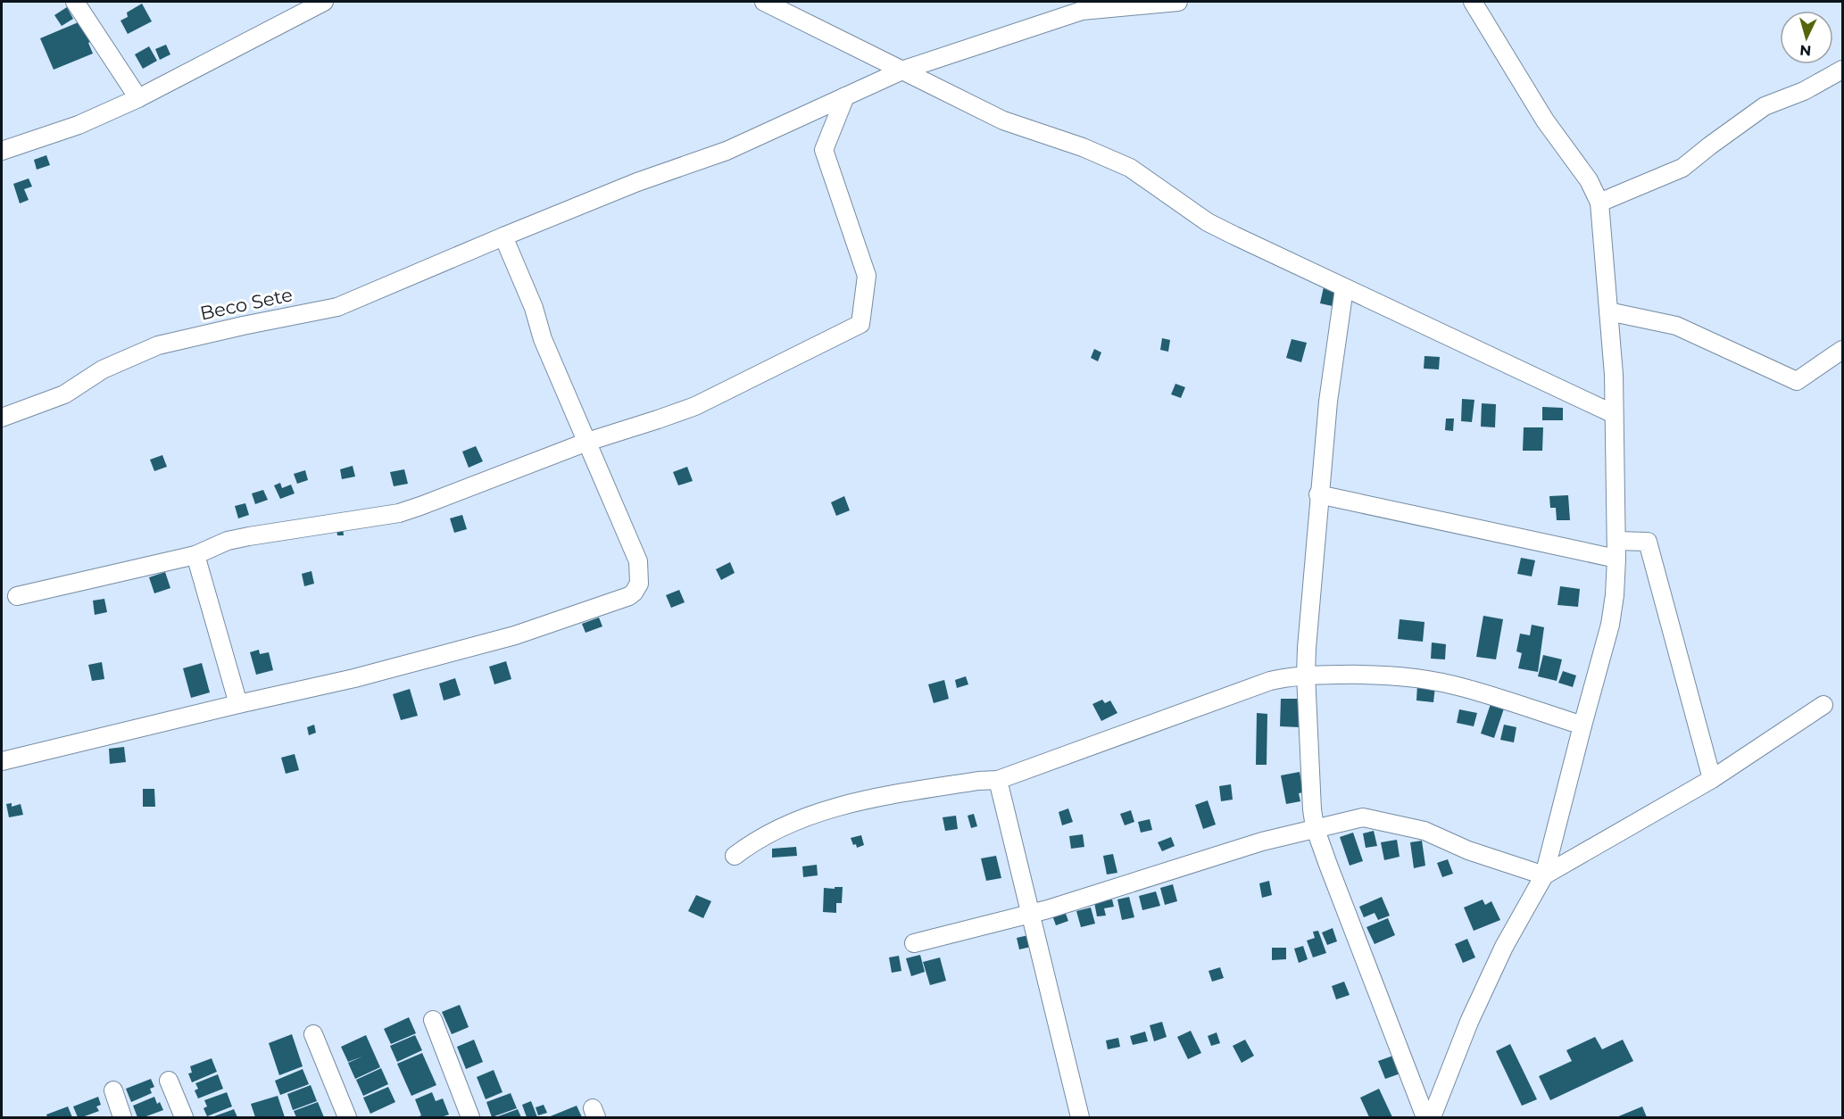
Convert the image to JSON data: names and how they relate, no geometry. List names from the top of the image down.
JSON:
{
  "streets": {
    "street": ["Beco Sete"]
  },
  "north": "bottom"
}
